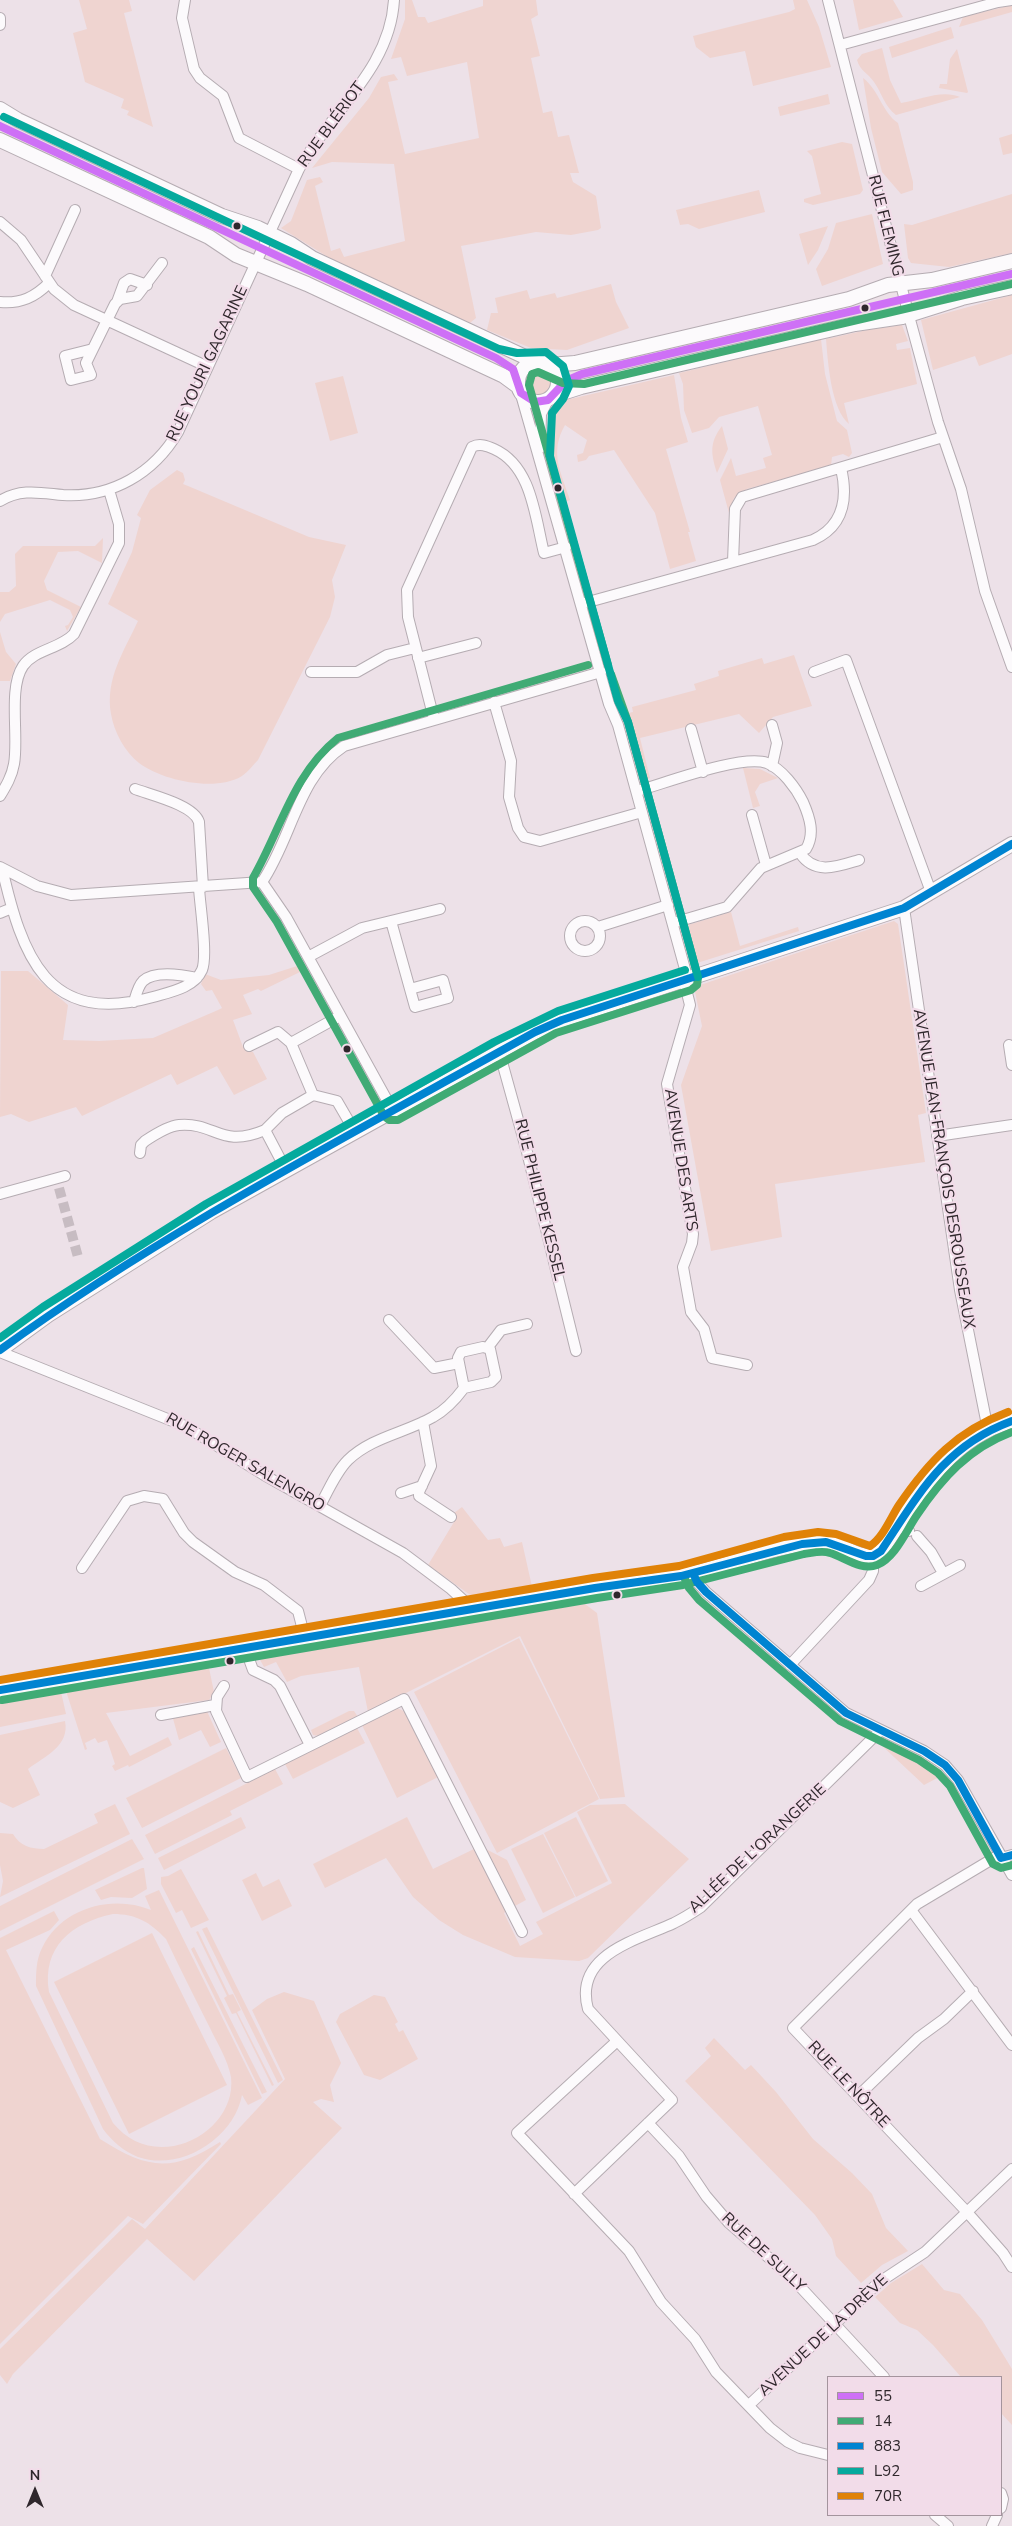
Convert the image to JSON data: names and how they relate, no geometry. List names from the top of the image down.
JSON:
{
  "streets": {
    "street": [
      "RUE BLÉRIOT",
      "RUE FLEMING",
      "RUE YOURI GAGARINE",
      "AVENUE DES ARTS",
      "AVENUE JEAN-FRANÇOIS DESROUSSEAUX",
      "RUE PHILIPPE KESSEL",
      "RUE ROGER SALENGRO",
      "ALLÉE DE L'ORANGERIE",
      "RUE LE NÔTRE",
      "RUE DE SULLY",
      "AVENUE DE LA DRÈVE"
    ]
  },
  "crossings": [
    ["RUE BLÉRIOT", "RUE YOURI GAGARINE"],
    ["ALLÉE DE L'ORANGERIE", "RUE DE SULLY"],
    ["RUE LE NÔTRE", "AVENUE DE LA DRÈVE"],
    ["RUE DE SULLY", "AVENUE DE LA DRÈVE"]
  ],
  "lines": [
    "transit line L92",
    "transit line 55",
    "transit line 14",
    "transit line 883",
    "transit line 70R"
  ],
  "legend": [
    "55",
    "14",
    "883",
    "L92",
    "70R"
  ],
  "north": "top"
}
